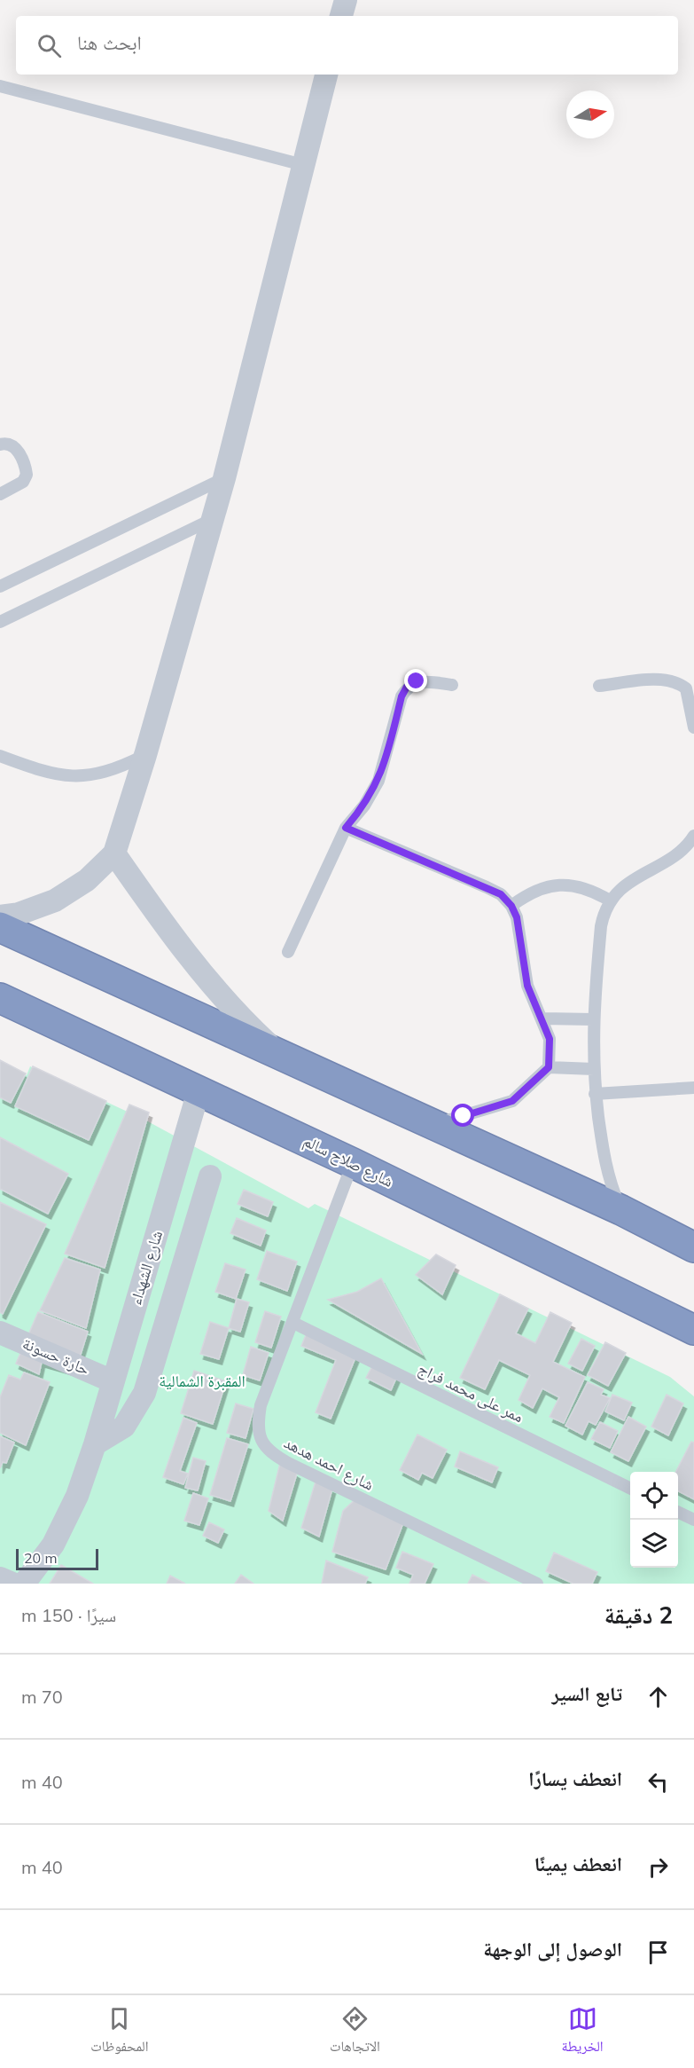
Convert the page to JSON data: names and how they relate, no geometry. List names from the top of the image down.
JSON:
{
  "streets": {
    "highway": ["شارع صلاح سالم"],
    "street": ["شارع الشهداء", "حارة حسونة"],
    "lane": ["ممر على محمد فراج", "شارع احمد هدهد"]
  },
  "crossings": [
    ["شارع صلاح سالم", "شارع الشهداء"],
    ["شارع صلاح سالم", "شارع احمد هدهد"],
    ["شارع الشهداء", "حارة حسونة"],
    ["ممر على محمد فراج", "شارع احمد هدهد"]
  ],
  "parks": ["المقبرة الشمالية"],
  "scale_bar": "20 m",
  "north": "right",
  "page": {
    "search": "ابحث هنا",
    "scale": "20 m",
    "heading": ["2 دقيقة", "سيرًا · 150 m"],
    "list": [
      ["تابع السير", "70 m"],
      ["انعطف يسارًا", "40 m"],
      ["انعطف يمينًا", "40 m"],
      "الوصول إلى الوجهة"
    ],
    "nav": ["الخريطة", "الاتجاهات", "المحفوظات"]
  }
}
